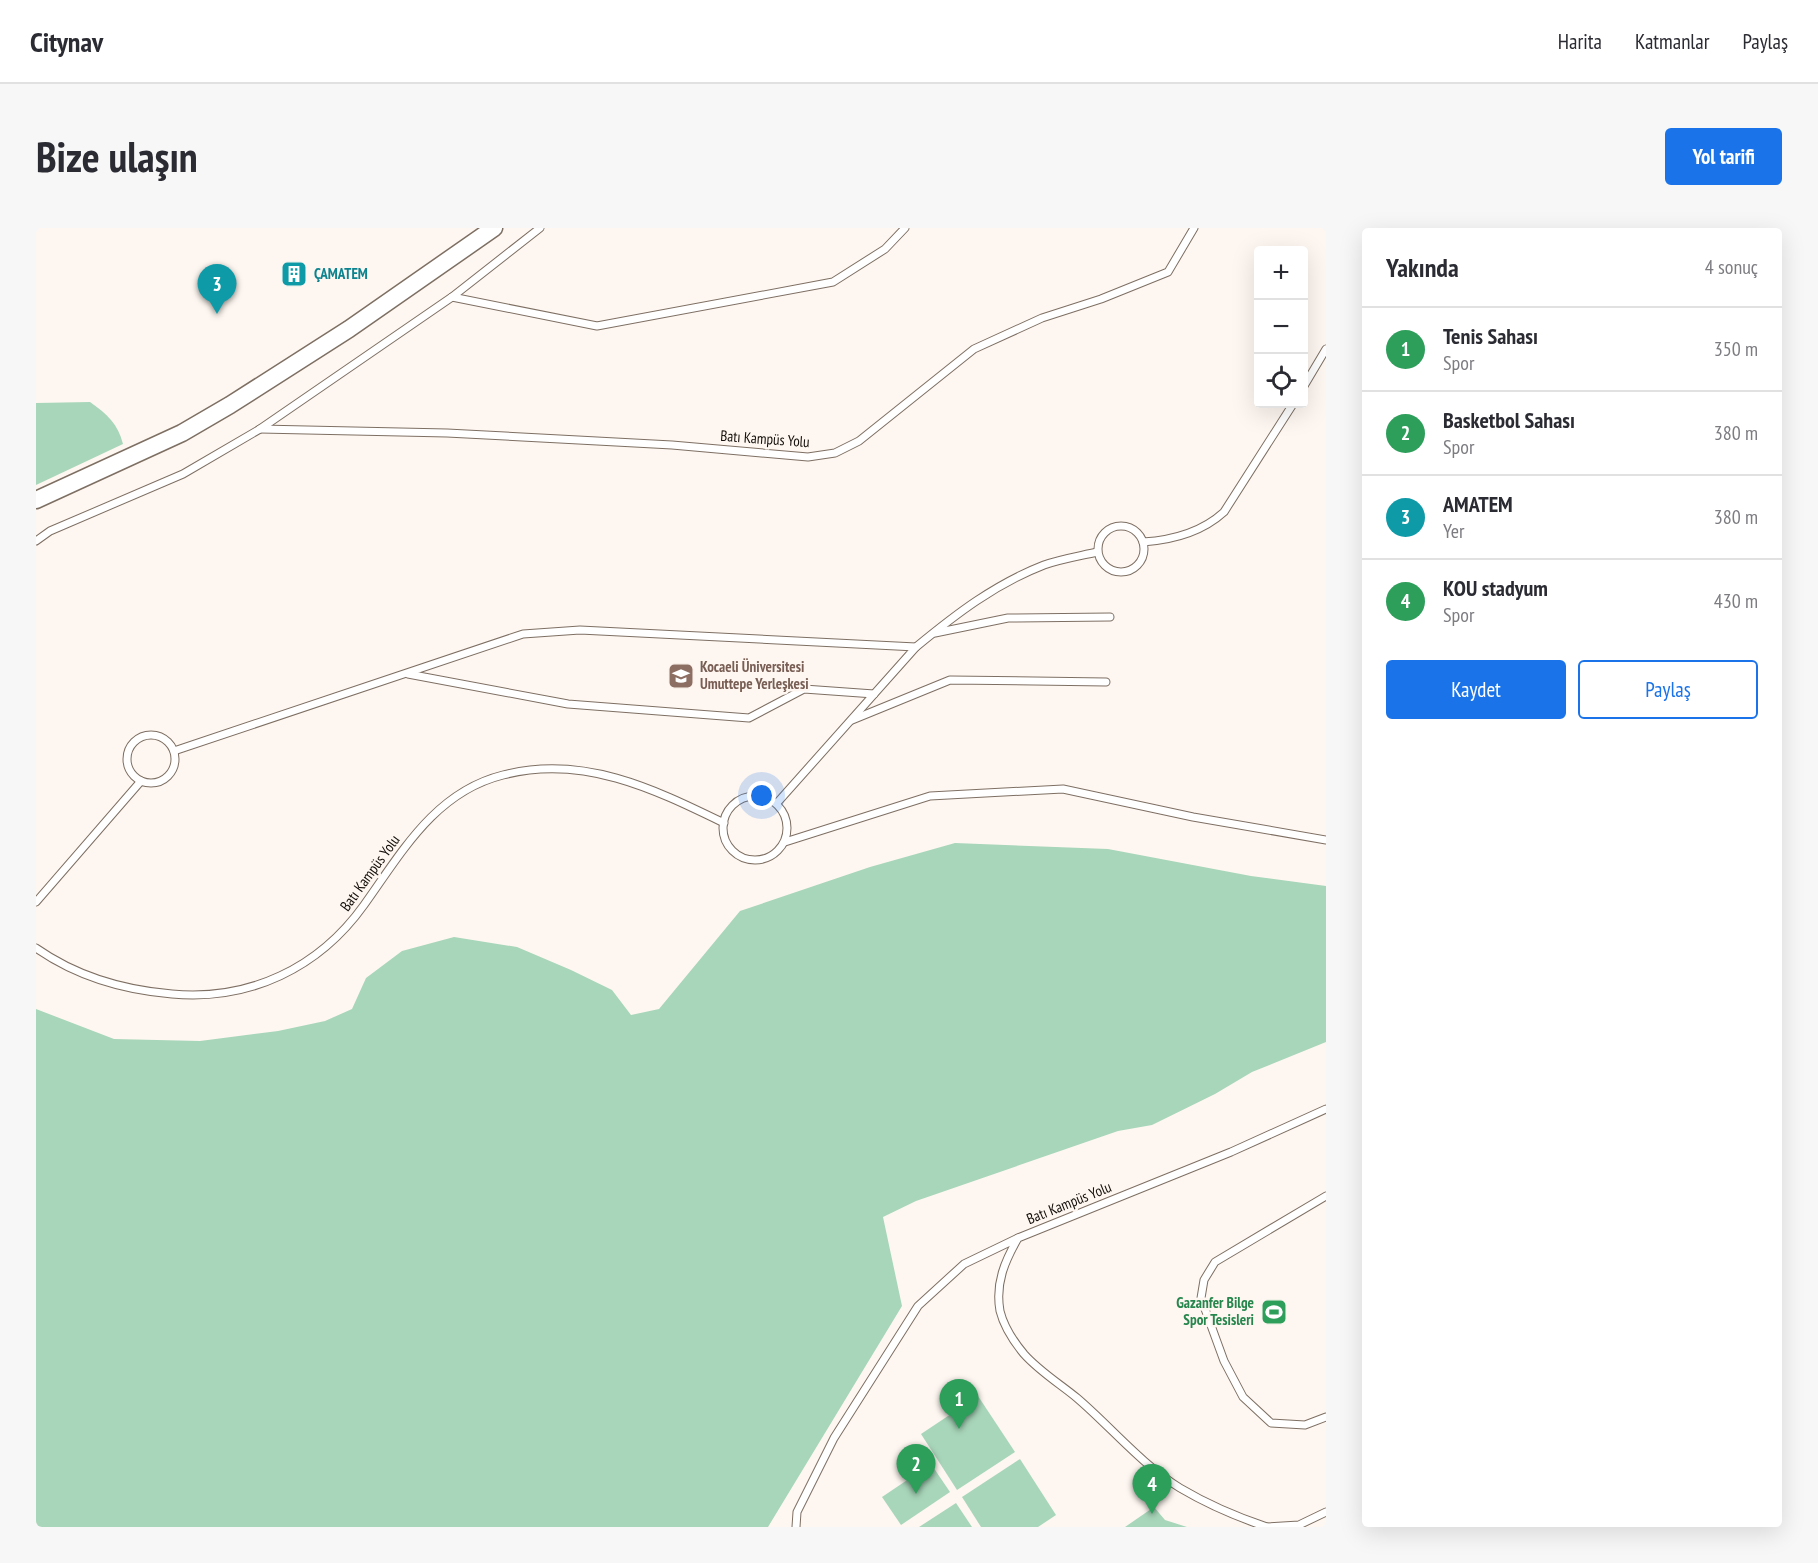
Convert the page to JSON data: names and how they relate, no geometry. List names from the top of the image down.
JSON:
{
  "streets": {
    "lane": ["Batı Kampüs Yolu"]
  },
  "places": {
    "building": ["ÇAMATEM"],
    "school or university": ["Kocaeli Üniversitesi Umuttepe Yerleşkesi"],
    "sports": ["Gazanfer Bilge Spor Tesisleri"]
  },
  "page": {
    "header": "Citynav",
    "nav": ["Harita", "Katmanlar", "Paylaş"],
    "buttons": [
      "Yol tarifi",
      ["Kaydet", "Paylaş"]
    ],
    "title": "Bize ulaşın",
    "heading": ["Yakında", "4 sonuç"],
    "map_buttons": ["+", "−"],
    "pins": [
      "3",
      "1",
      "2",
      "4"
    ],
    "list": [
      {
        "mark": "1",
        "name": "Tenis Sahası",
        "note": "Spor",
        "value": "350 m"
      },
      {
        "mark": "2",
        "name": "Basketbol Sahası",
        "note": "Spor",
        "value": "380 m"
      },
      {
        "mark": "3",
        "name": "AMATEM",
        "note": "Yer",
        "value": "380 m"
      },
      {
        "mark": "4",
        "name": "KOU stadyum",
        "note": "Spor",
        "value": "430 m"
      }
    ]
  }
}
